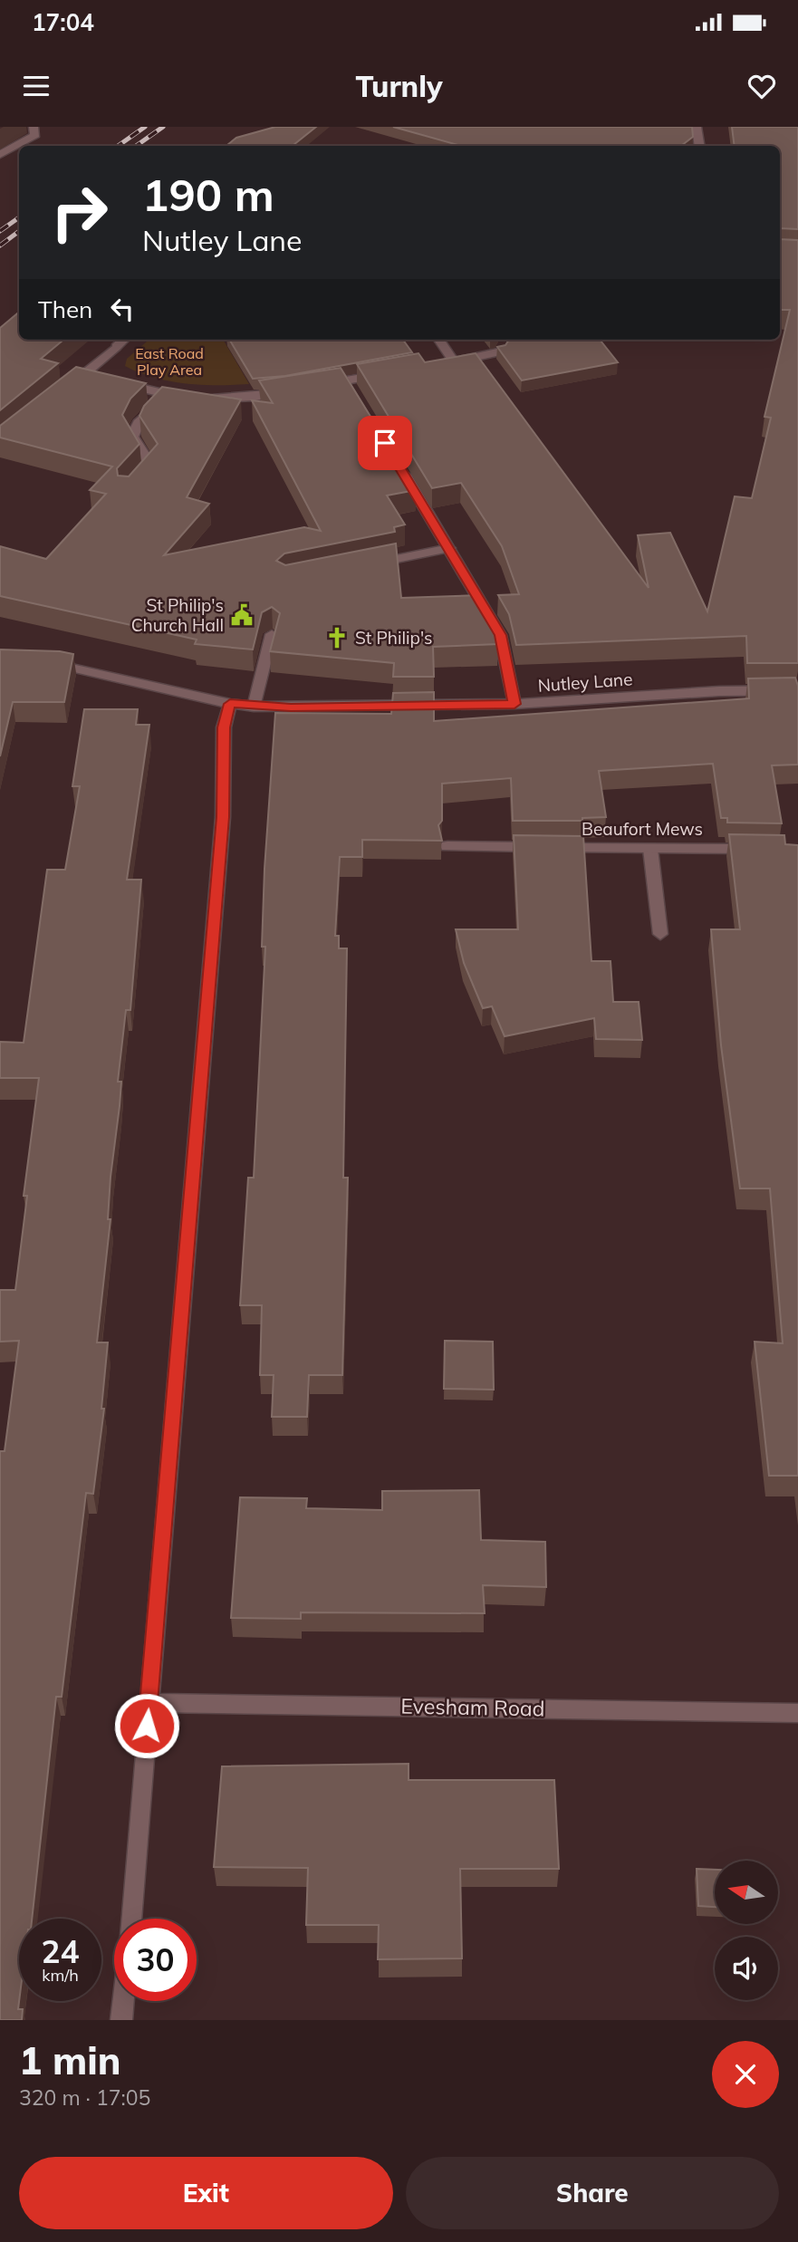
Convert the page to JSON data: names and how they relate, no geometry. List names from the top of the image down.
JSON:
{
  "streets": {
    "street": ["Nutley Lane", "Beaufort Mews", "Evesham Road"]
  },
  "parks": ["East Road Play Area"],
  "places": {
    "public building": ["St Philip's Church Hall"],
    "church": ["St Philip's"]
  },
  "north": "left",
  "page": {
    "status": "17:04",
    "header": "Turnly",
    "turn": ["190 m", "Nutley Lane"],
    "then": "Then",
    "speed": "24 km/h",
    "limit": "30",
    "heading": ["1 min", "320 m · 17:05"],
    "buttons": ["Exit", "Share"]
  }
}
